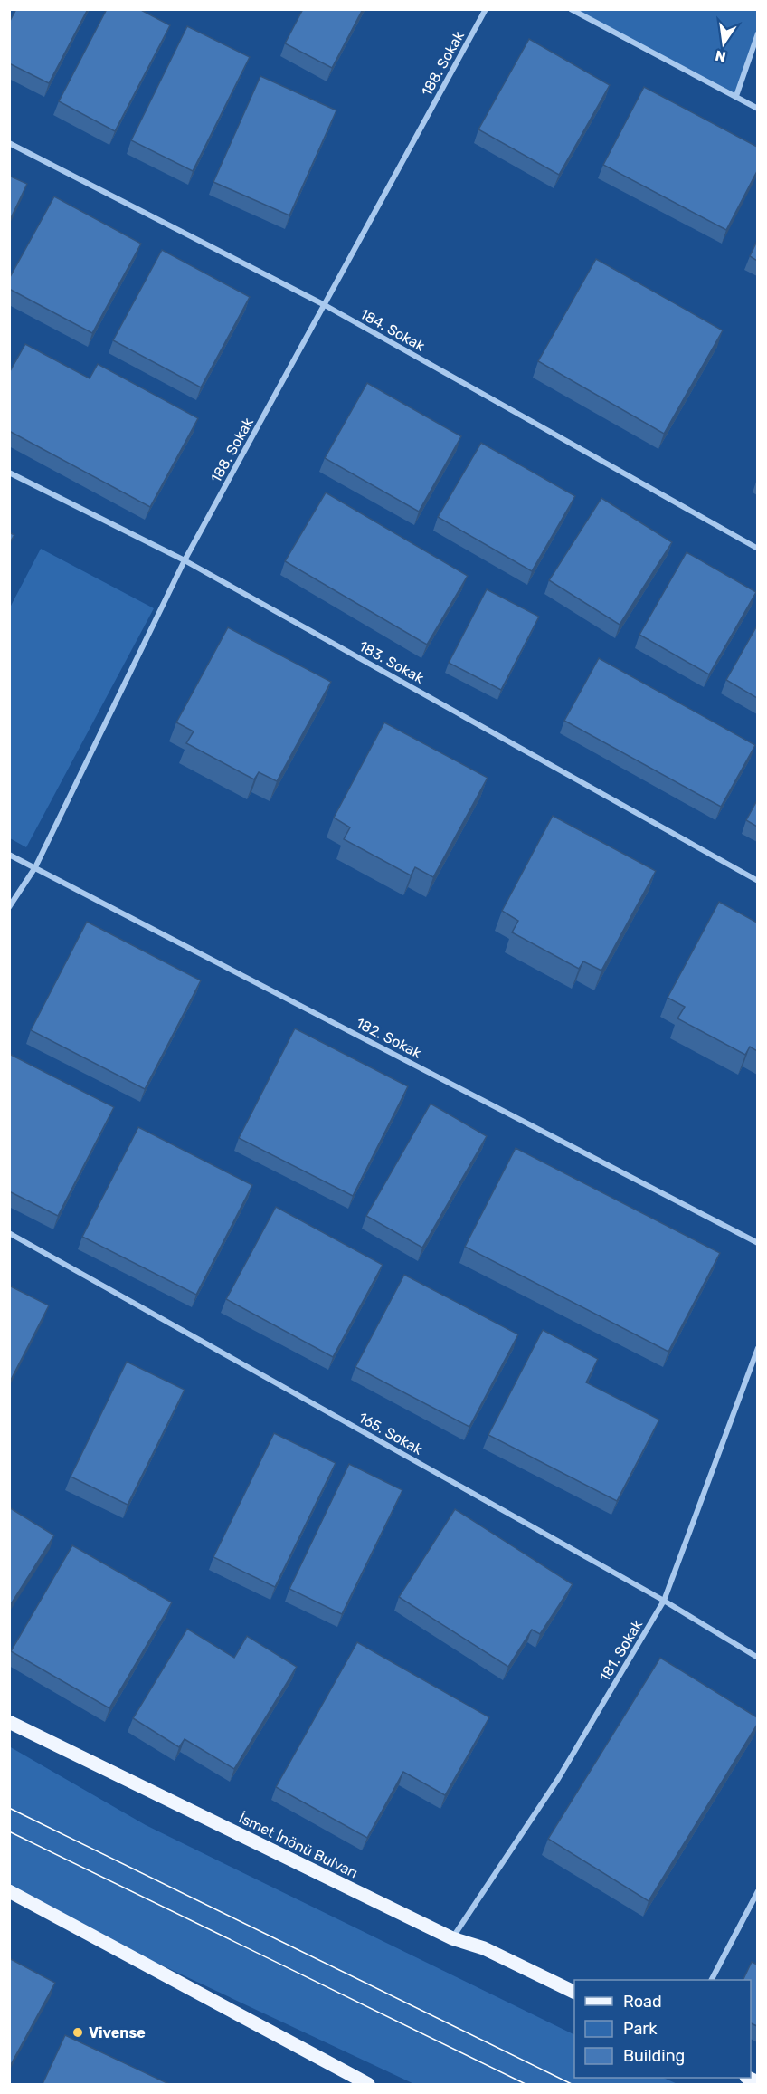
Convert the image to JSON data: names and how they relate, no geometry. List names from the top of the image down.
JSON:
{
  "streets": {
    "main road": ["İsmet İnönü Bulvarı"],
    "street": [
      "188. Sokak",
      "184. Sokak",
      "183. Sokak",
      "182. Sokak",
      "165. Sokak",
      "181. Sokak"
    ]
  },
  "crossings": [
    ["188. Sokak", "184. Sokak"],
    ["188. Sokak", "183. Sokak"],
    ["188. Sokak", "182. Sokak"],
    ["165. Sokak", "181. Sokak"],
    ["181. Sokak", "İsmet İnönü Bulvarı"]
  ],
  "places": ["Vivense"],
  "legend": ["Road", "Park", "Building"],
  "north": "bottom"
}
